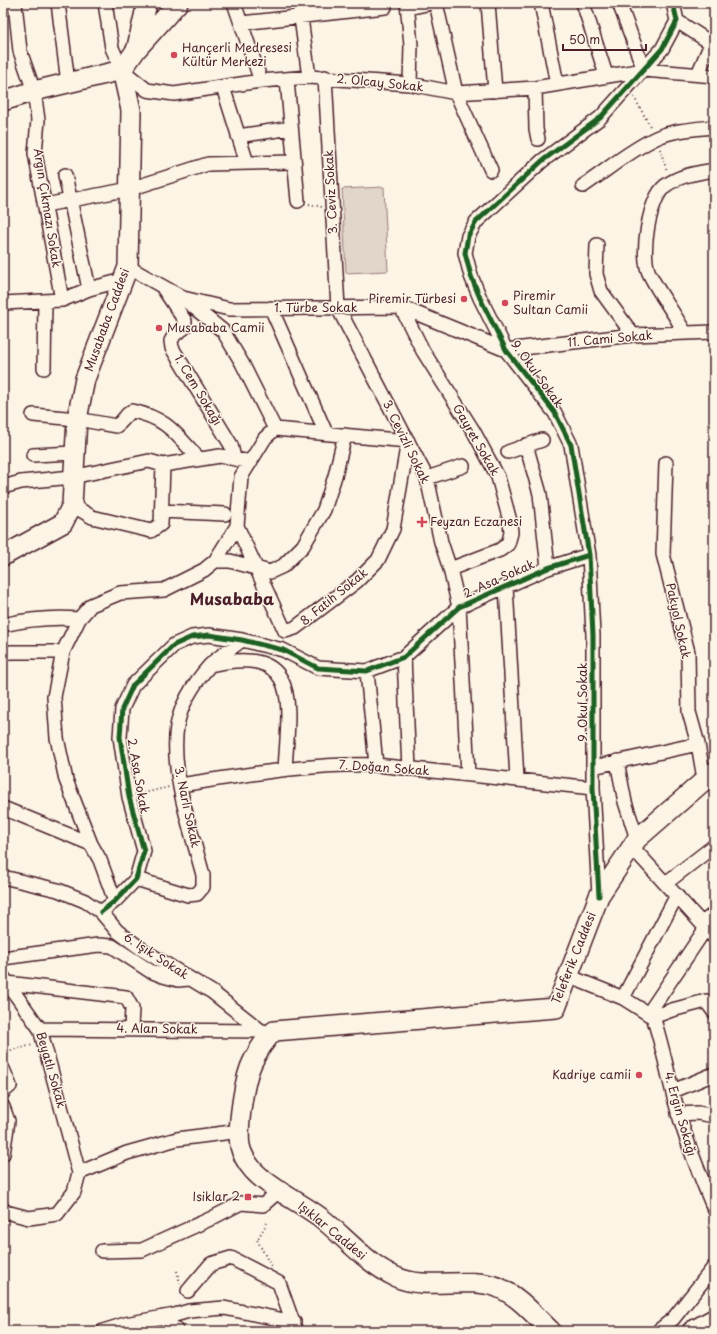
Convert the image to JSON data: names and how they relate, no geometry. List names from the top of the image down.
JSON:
{
  "streets": {
    "main road": ["Musababa Caddesi", "Teleferik Caddesi", "Işıklar Caddesi"],
    "street": [
      "2. Olcay Sokak",
      "3. Ceviz Sokak",
      "Argın Çıkmazı Sokak",
      "1. Türbe Sokak",
      "11. Cami Sokak",
      "9. Okul Sokak",
      "1. Cem Sokağı",
      "Gayret Sokak",
      "3. Cevizli Sokak",
      "2. Asa Sokak",
      "8. Fatih Sokak",
      "Pakyol Sokak",
      "7. Doğan Sokak",
      "3. Narlı Sokak",
      "6. Işık Sokak",
      "4. Alan Sokak",
      "Beyatlı Sokak",
      "4. Ergin Sokağı"
    ]
  },
  "crossings": [
    ["2. Olcay Sokak", "3. Ceviz Sokak"],
    ["2. Olcay Sokak", "Musababa Caddesi"],
    ["2. Olcay Sokak", "9. Okul Sokak"],
    ["3. Ceviz Sokak", "1. Türbe Sokak"],
    ["3. Ceviz Sokak", "3. Cevizli Sokak"],
    ["1. Türbe Sokak", "Musababa Caddesi"],
    ["1. Türbe Sokak", "11. Cami Sokak"],
    ["1. Türbe Sokak", "9. Okul Sokak"],
    ["1. Türbe Sokak", "1. Cem Sokağı"],
    ["1. Türbe Sokak", "Gayret Sokak"],
    ["1. Türbe Sokak", "3. Cevizli Sokak"],
    ["11. Cami Sokak", "9. Okul Sokak"],
    ["9. Okul Sokak", "2. Asa Sokak"],
    ["9. Okul Sokak", "7. Doğan Sokak"],
    ["9. Okul Sokak", "Teleferik Caddesi"],
    ["Gayret Sokak", "3. Cevizli Sokak"],
    ["3. Cevizli Sokak", "2. Asa Sokak"],
    ["3. Cevizli Sokak", "8. Fatih Sokak"],
    ["3. Cevizli Sokak", "7. Doğan Sokak"],
    ["2. Asa Sokak", "3. Narlı Sokak"],
    ["2. Asa Sokak", "6. Işık Sokak"],
    ["Pakyol Sokak", "Teleferik Caddesi"],
    ["7. Doğan Sokak", "3. Narlı Sokak"],
    ["6. Işık Sokak", "Teleferik Caddesi"],
    ["6. Işık Sokak", "4. Alan Sokak"],
    ["6. Işık Sokak", "Işıklar Caddesi"],
    ["Teleferik Caddesi", "4. Alan Sokak"],
    ["Teleferik Caddesi", "Işıklar Caddesi"],
    ["4. Alan Sokak", "Beyatlı Sokak"],
    ["4. Alan Sokak", "Işıklar Caddesi"]
  ],
  "districts": ["Musababa"],
  "places": {
    "other": [
      "Hançerli Medresesi Kültür Merkezi",
      "Piremir Türbesi",
      "Piremir Sultan Camii",
      "Musababa Camii",
      "Kadriye camii"
    ],
    "health": ["Feyzan Eczanesi"],
    "transit": ["Isiklar 2"]
  },
  "scale_bar": "50 m"
}
